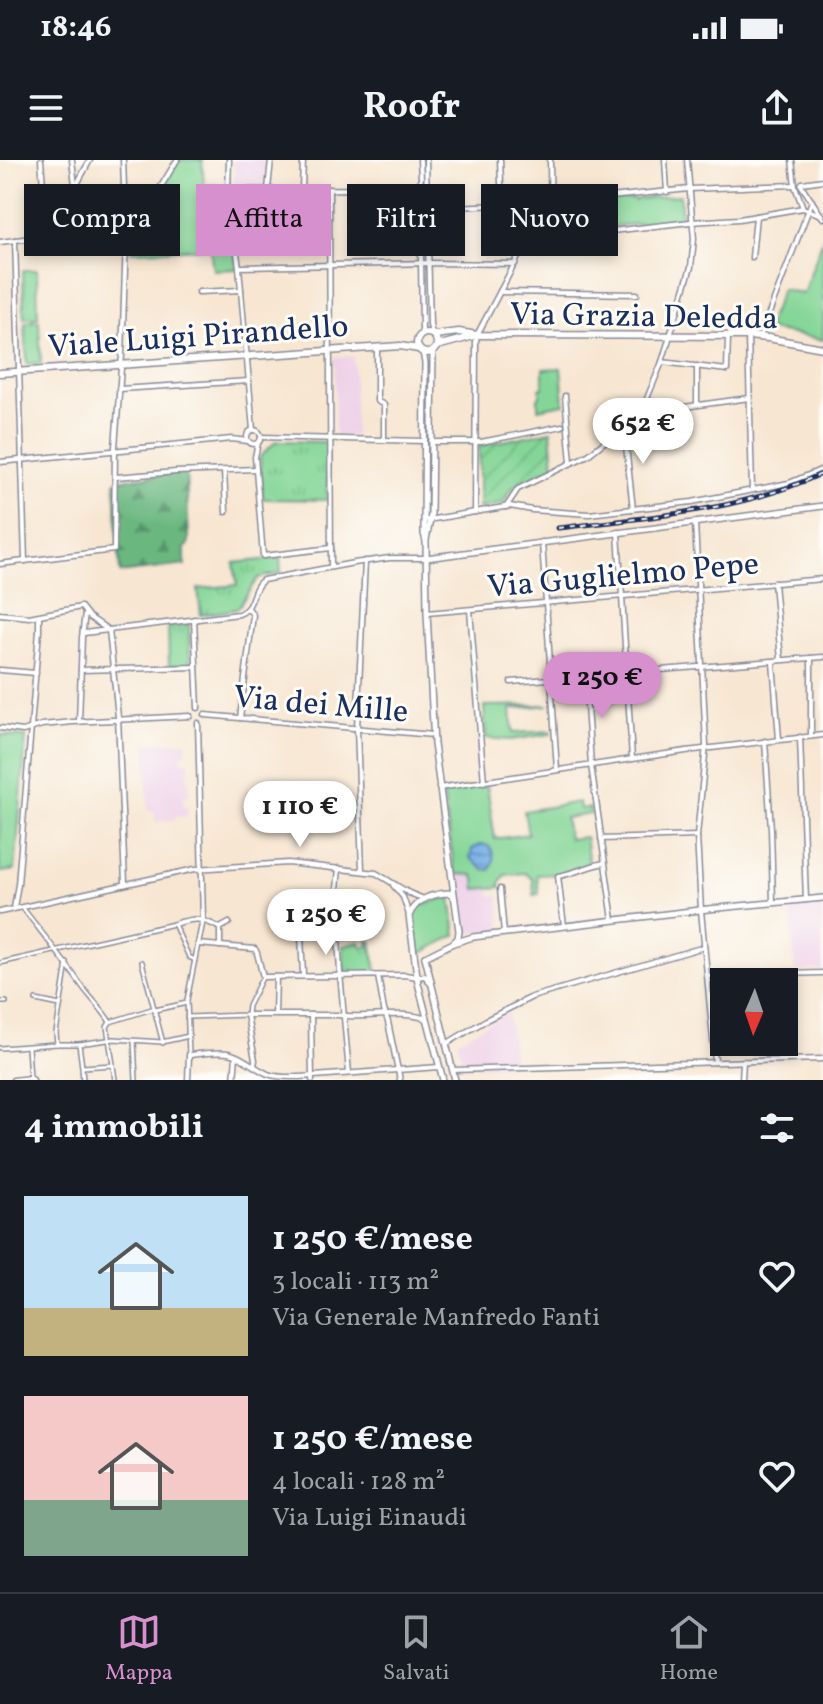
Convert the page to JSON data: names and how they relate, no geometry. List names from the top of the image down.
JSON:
{
  "streets": {
    "main road": ["Via Grazia Deledda", "Viale Luigi Pirandello"],
    "street": ["Via Guglielmo Pepe", "Via dei Mille"]
  },
  "crossings": [
    ["Via Grazia Deledda", "Viale Luigi Pirandello"]
  ],
  "north": "bottom",
  "page": {
    "status": "18:46",
    "header": "Roofr",
    "chip": [
      "Compra",
      "Affitta",
      "Filtri",
      "Nuovo"
    ],
    "price": [
      "652 €",
      "1 250 €",
      "1 110 €",
      "1 250 €"
    ],
    "heading": "4 immobili",
    "list": [
      {
        "name": "1 250 €/mese",
        "note": "3 locali · 113 m² · Via Generale Manfredo Fanti"
      },
      {
        "name": "1 250 €/mese",
        "note": "4 locali · 128 m² · Via Luigi Einaudi"
      }
    ],
    "tabs": ["Mappa", "Salvati", "Home"]
  }
}
